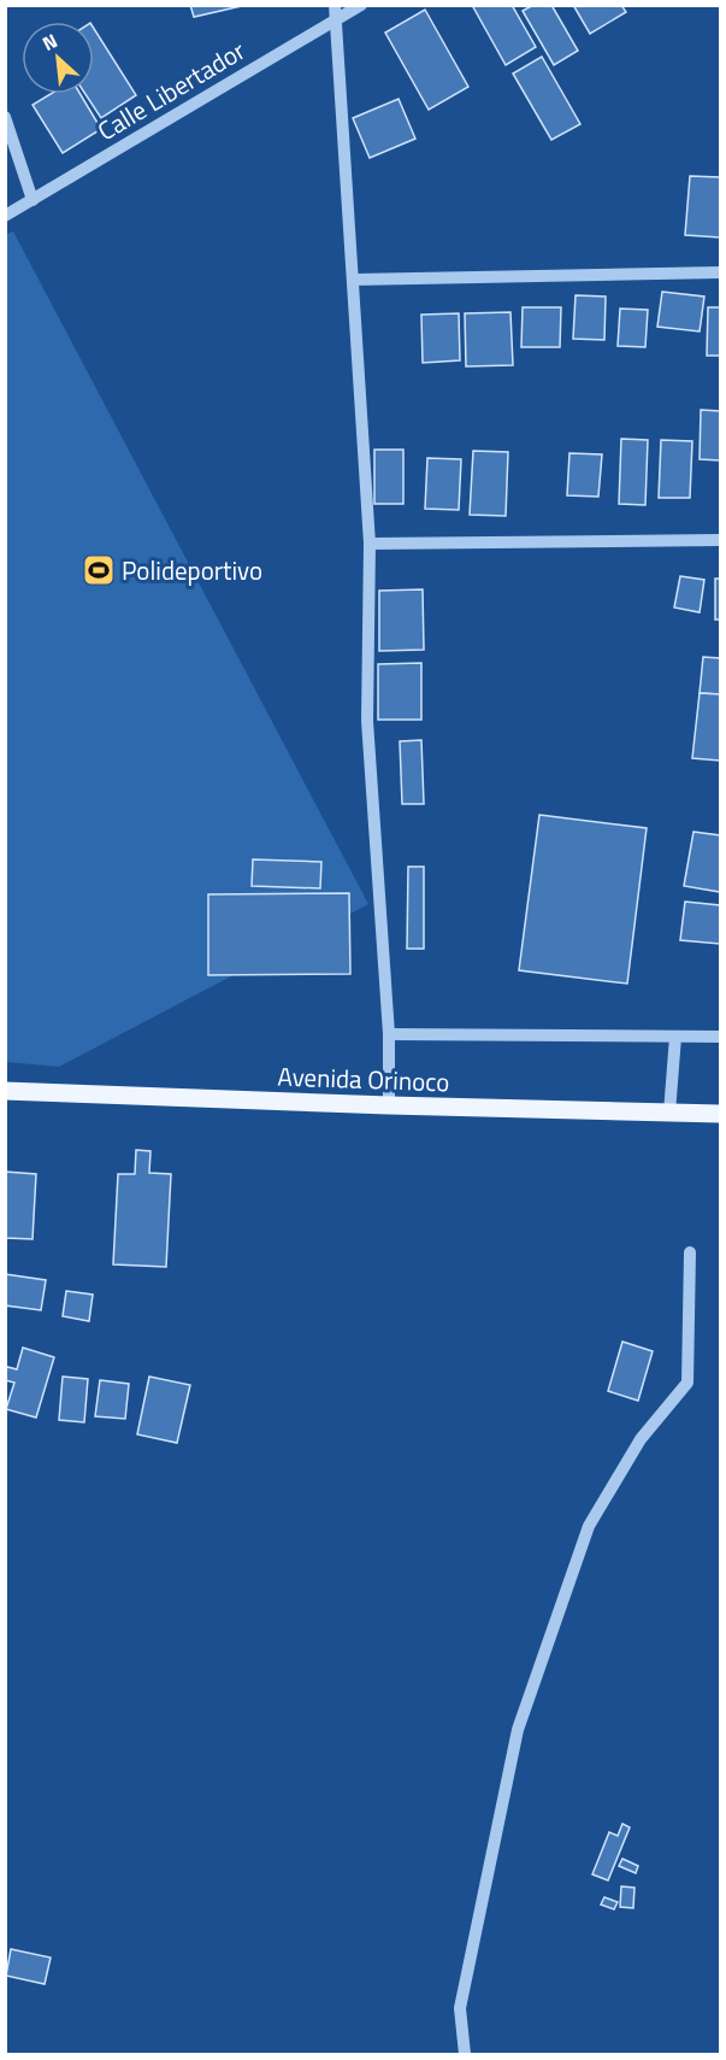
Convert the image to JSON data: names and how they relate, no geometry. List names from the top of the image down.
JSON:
{
  "streets": {
    "main road": ["Avenida Orinoco"],
    "street": ["Calle Libertador"]
  },
  "places": {
    "sports": ["Polideportivo"]
  },
  "north": "top left"
}
